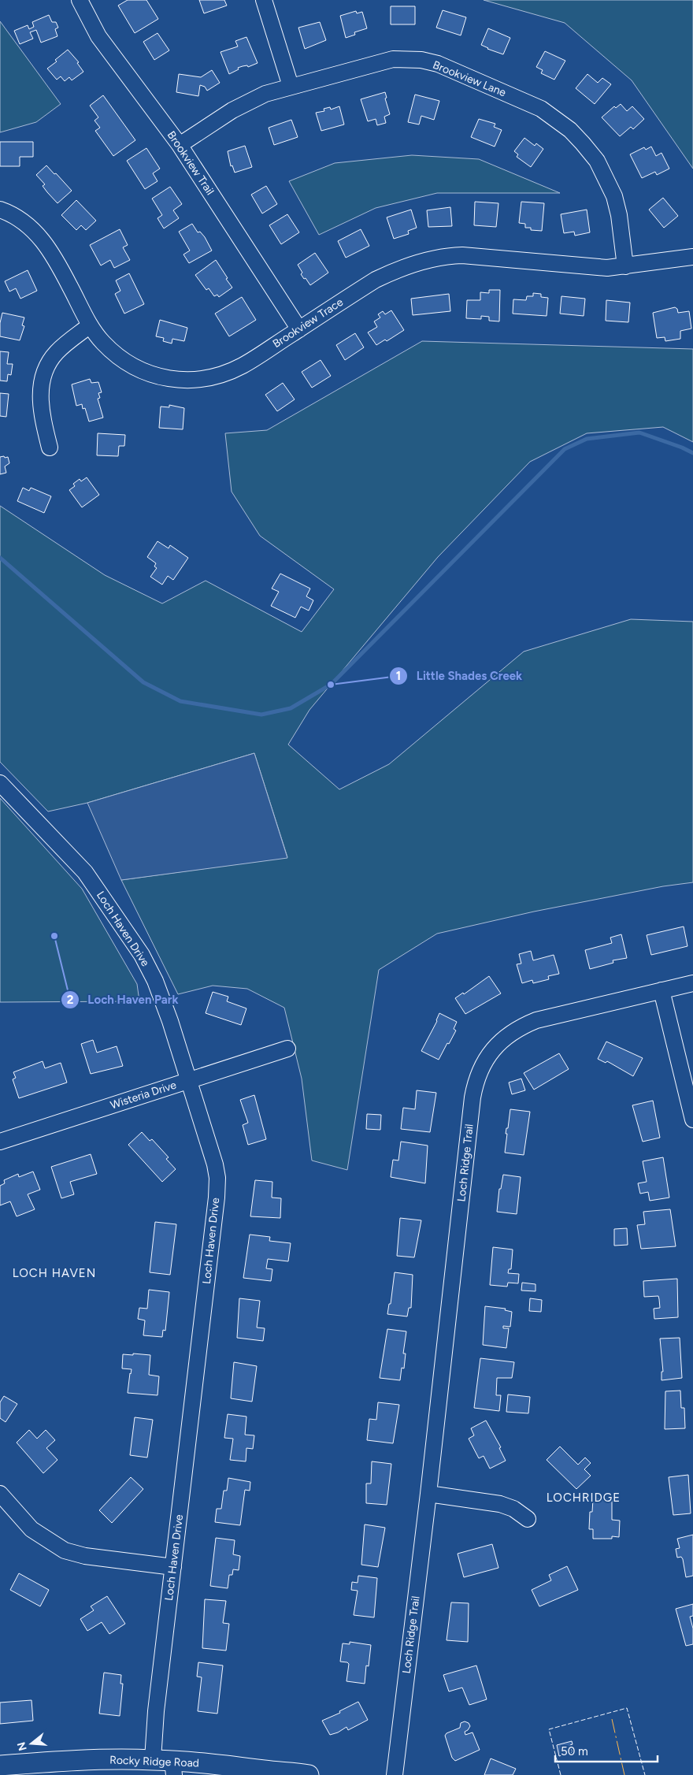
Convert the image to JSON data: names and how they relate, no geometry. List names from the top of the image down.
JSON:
{
  "streets": {
    "main road": ["Rocky Ridge Road"],
    "street": [
      "Brookview Lane",
      "Brookview Trail",
      "Brookview Trace",
      "Loch Haven Drive",
      "Wisteria Drive",
      "Loch Ridge Trail"
    ]
  },
  "crossings": [
    ["Brookview Lane", "Brookview Trail"],
    ["Brookview Lane", "Brookview Trace"],
    ["Brookview Trail", "Brookview Trace"],
    ["Loch Haven Drive", "Wisteria Drive"],
    ["Loch Haven Drive", "Rocky Ridge Road"]
  ],
  "districts": ["LOCH HAVEN", "LOCHRIDGE"],
  "places": ["Little Shades Creek", "Loch Haven Park"],
  "scale_bar": "50 m",
  "north": "left"
}
